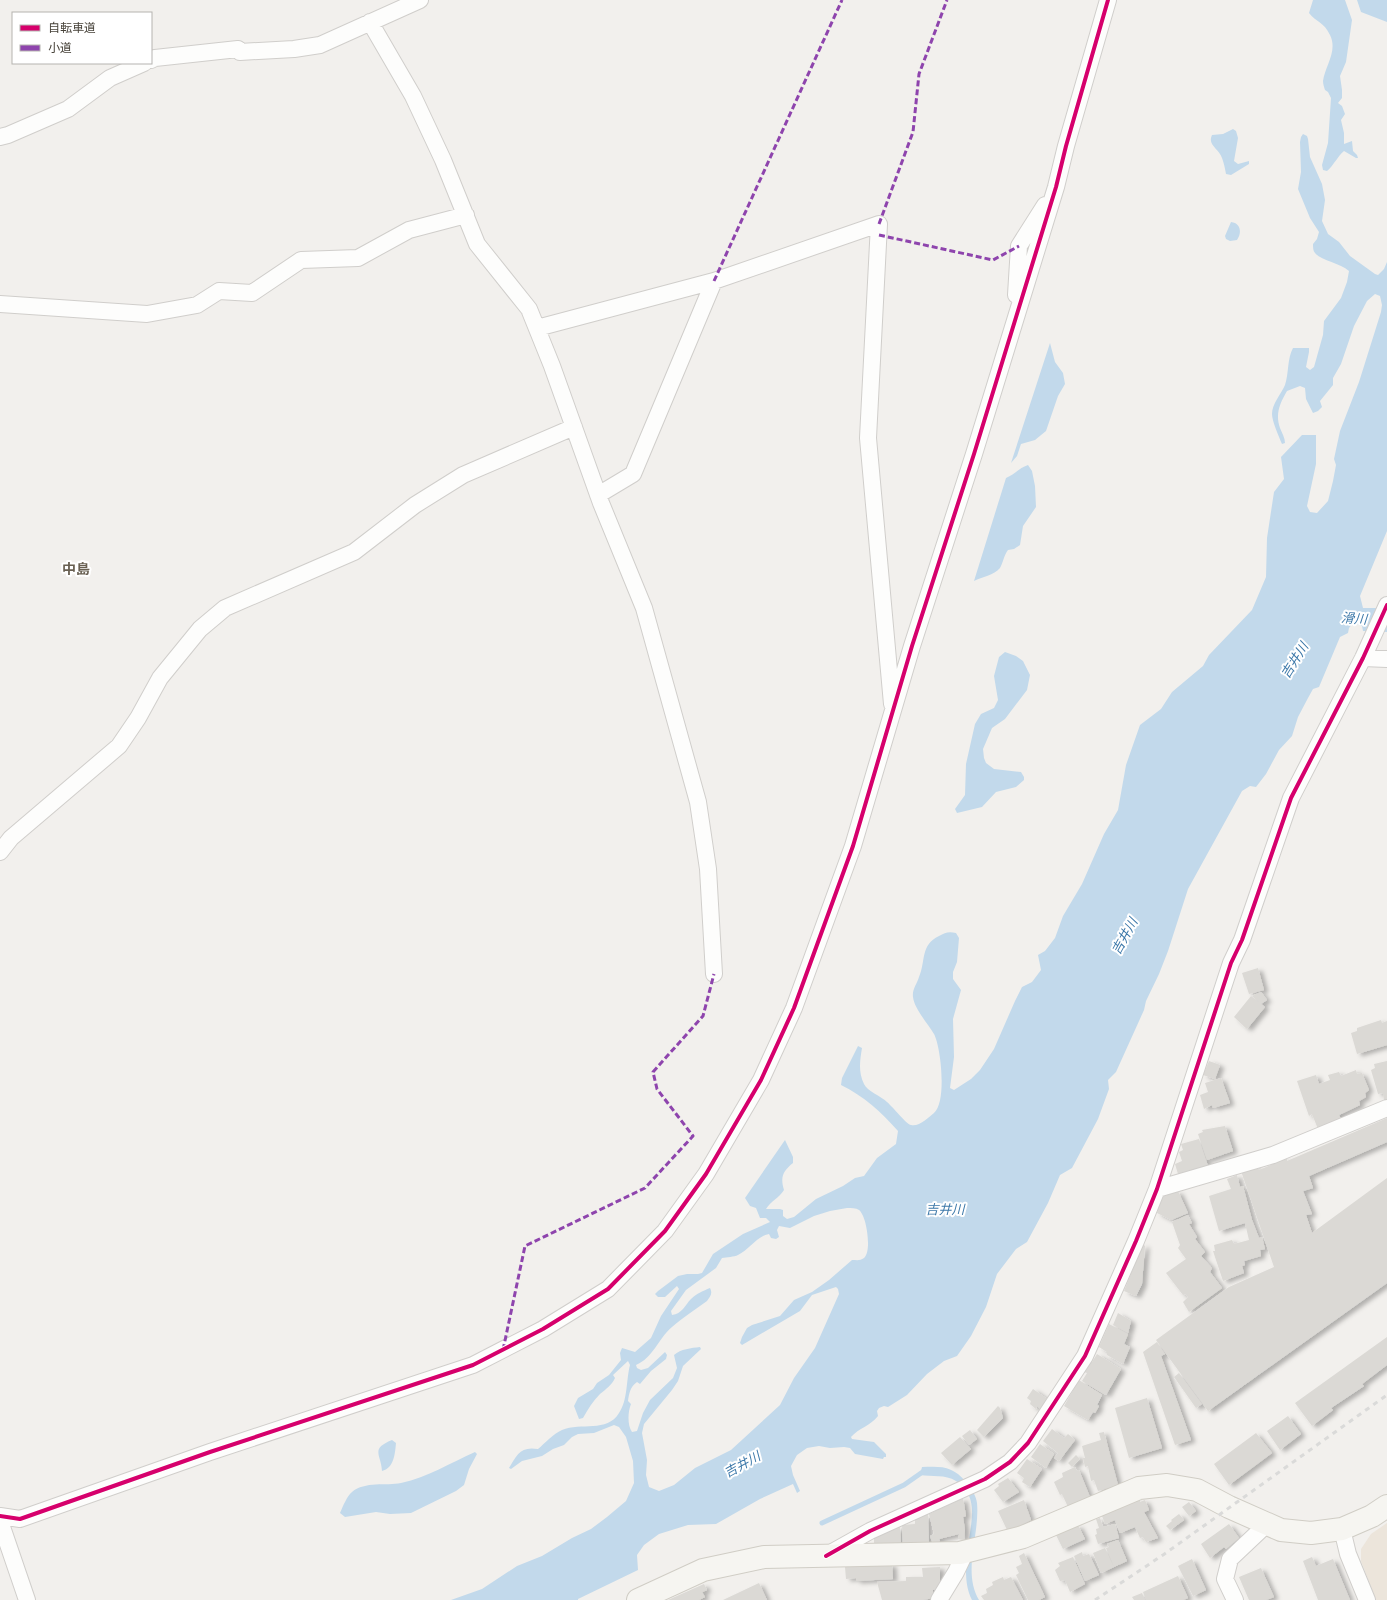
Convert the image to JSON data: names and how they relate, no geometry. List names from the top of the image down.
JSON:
{
  "districts": ["中島"],
  "water": ["滑川", "吉井川"],
  "legend": ["自転車道", "小道"]
}
